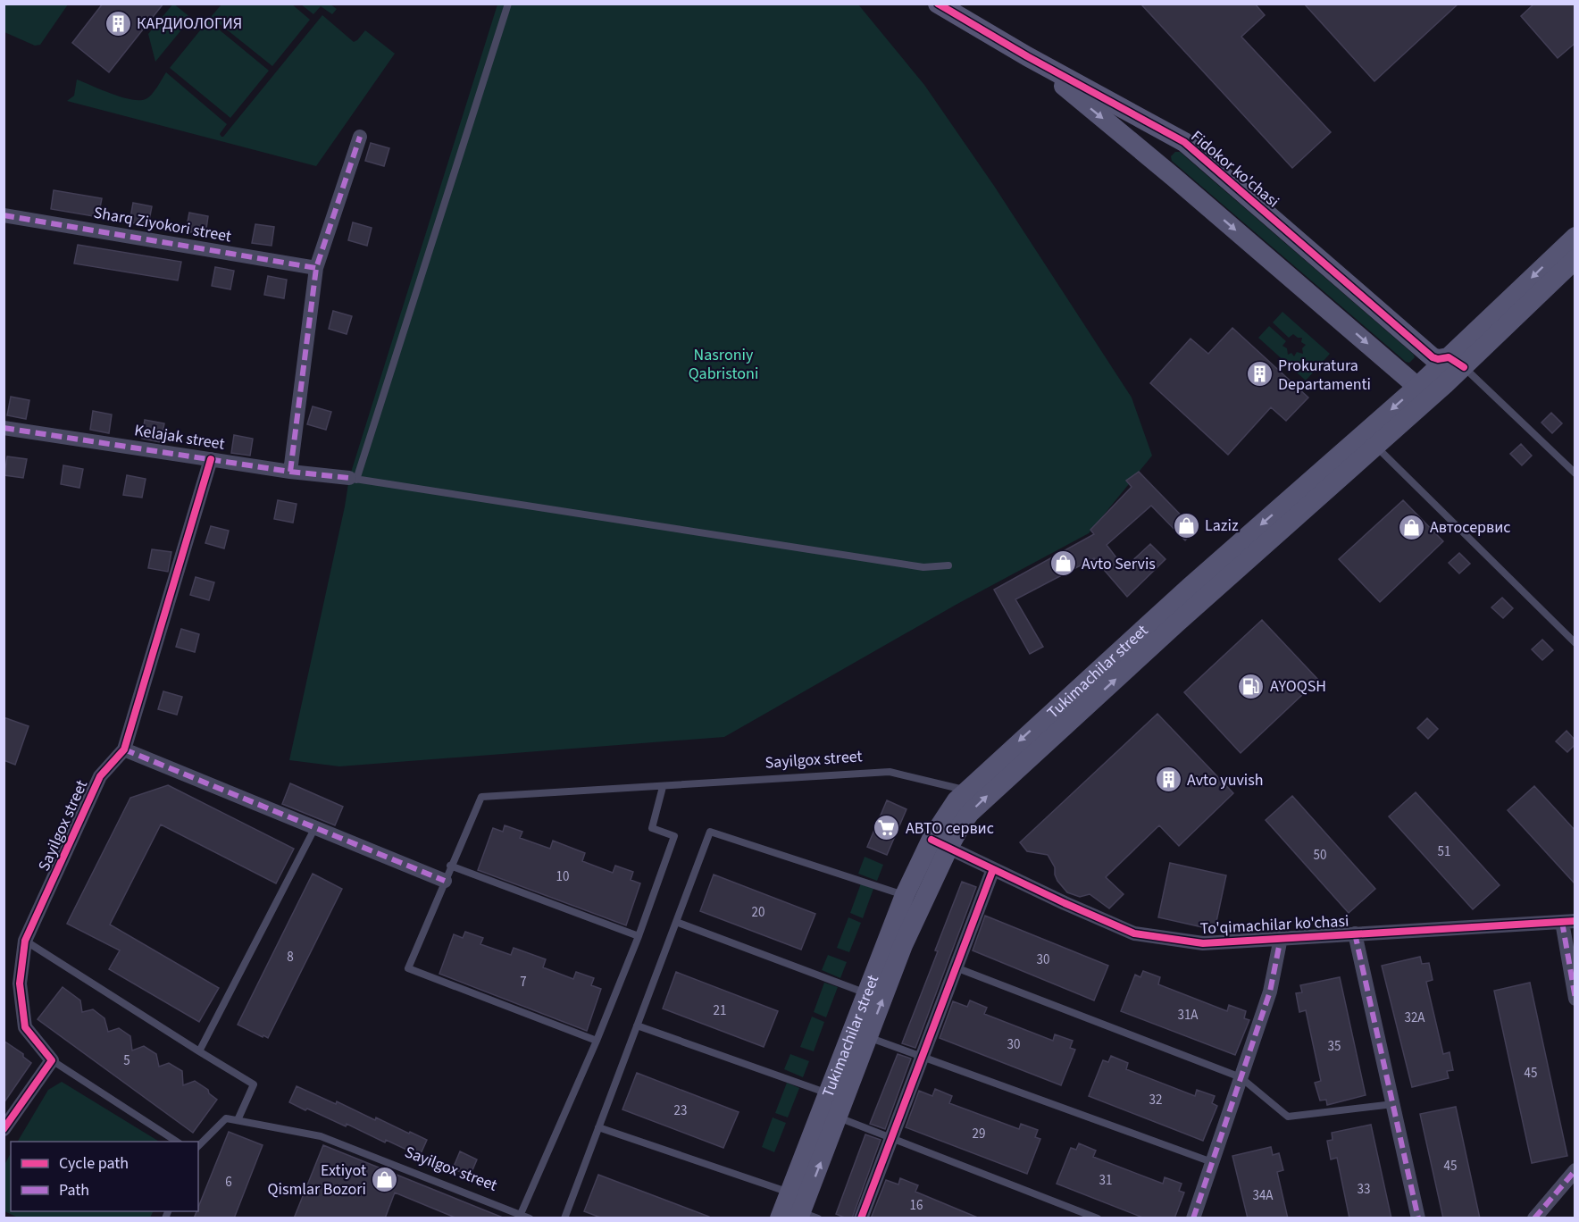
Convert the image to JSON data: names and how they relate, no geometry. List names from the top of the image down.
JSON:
{
  "streets": {
    "main road": ["Fidokor ko'chasi", "Tukimachilar street"],
    "street": [
      "Sharq Ziyokori street",
      "Kelajak street",
      "Sayilgox street",
      "To'qimachilar ko'chasi"
    ]
  },
  "crossings": [
    ["Fidokor ko'chasi", "Tukimachilar street"],
    ["Kelajak street", "Sayilgox street"],
    ["Tukimachilar street", "Sayilgox street"],
    ["Tukimachilar street", "To'qimachilar ko'chasi"]
  ],
  "parks": ["Nasroniy Qabristoni"],
  "places": {
    "building": ["КАРДИОЛОГИЯ", "Prokuratura Departamenti", "Avto yuvish"],
    "shop": [
      "Laziz",
      "Автосервис",
      "Avto Servis",
      "Extiyot Qismlar Bozori"
    ],
    "fuel station": ["AYOQSH"],
    "supermarket": ["АВТО сервис"]
  },
  "house_numbers": [
    "51",
    "50",
    "10",
    "20",
    "8",
    "30",
    "7",
    "21",
    "31А",
    "32А",
    "30",
    "35",
    "5",
    "45",
    "32",
    "23",
    "29",
    "45",
    "31",
    "6",
    "33",
    "34А",
    "16"
  ],
  "legend": ["Cycle path", "Path"]
}
